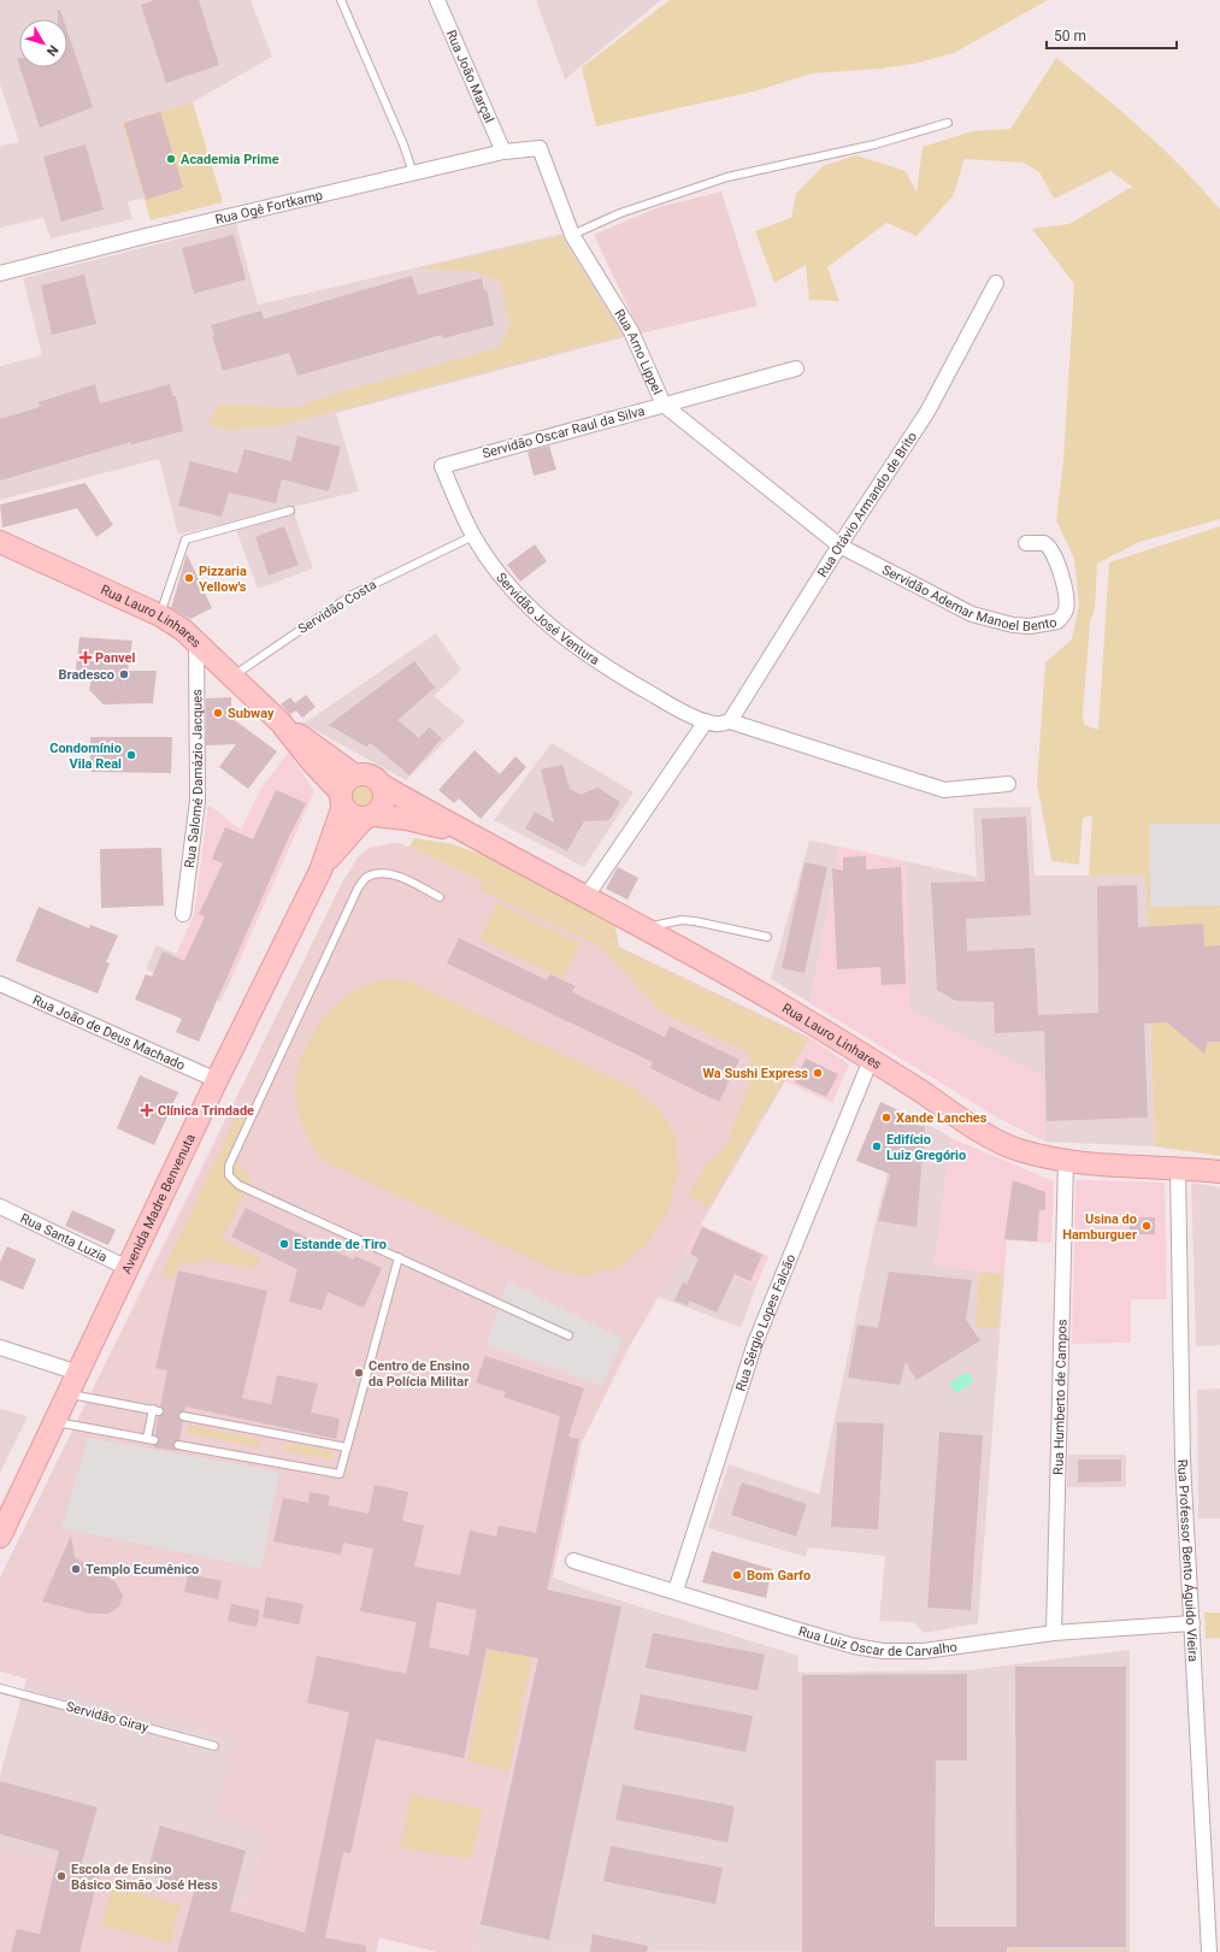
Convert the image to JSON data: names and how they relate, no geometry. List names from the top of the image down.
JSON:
{
  "streets": {
    "main road": ["Rua Lauro Linhares", "Avenida Madre Benvenuta"],
    "street": [
      "Rua João Marçal",
      "Rua Ogê Fortkamp",
      "Rua Arno Lippel",
      "Servidão Oscar Raul da Silva",
      "Rua Otávio Armando de Brito",
      "Servidão Ademar Manoel Bento",
      "Servidão José Ventura",
      "Rua Salomé Damázio Jacques",
      "Rua João de Deus Machado",
      "Rua Santa Luzia",
      "Rua Sérgio Lopes Falcão",
      "Rua Humberto de Campos",
      "Rua Professor Bento Águido Vieira",
      "Rua Luiz Oscar de Carvalho"
    ],
    "lane": ["Servidão Costa", "Servidão Giray"]
  },
  "crossings": [
    ["Rua João Marçal", "Rua Ogê Fortkamp"],
    ["Rua Ogê Fortkamp", "Rua Arno Lippel"],
    ["Rua Arno Lippel", "Servidão Oscar Raul da Silva"],
    ["Rua Arno Lippel", "Rua Otávio Armando de Brito"],
    ["Rua Arno Lippel", "Servidão Ademar Manoel Bento"],
    ["Servidão Oscar Raul da Silva", "Servidão José Ventura"],
    ["Rua Otávio Armando de Brito", "Servidão Ademar Manoel Bento"],
    ["Rua Otávio Armando de Brito", "Servidão José Ventura"],
    ["Servidão Costa", "Rua Lauro Linhares"],
    ["Servidão Costa", "Servidão José Ventura"],
    ["Rua Lauro Linhares", "Rua Salomé Damázio Jacques"],
    ["Rua Lauro Linhares", "Avenida Madre Benvenuta"],
    ["Rua Lauro Linhares", "Rua Sérgio Lopes Falcão"],
    ["Rua Lauro Linhares", "Rua Humberto de Campos"],
    ["Rua Lauro Linhares", "Rua Professor Bento Águido Vieira"],
    ["Rua João de Deus Machado", "Avenida Madre Benvenuta"],
    ["Avenida Madre Benvenuta", "Rua Santa Luzia"],
    ["Rua Sérgio Lopes Falcão", "Rua Luiz Oscar de Carvalho"],
    ["Rua Humberto de Campos", "Rua Luiz Oscar de Carvalho"],
    ["Rua Professor Bento Águido Vieira", "Rua Luiz Oscar de Carvalho"]
  ],
  "places": {
    "other": [
      "Academia Prime",
      "Pizzaria Yellow's",
      "Bradesco",
      "Subway",
      "Condomínio Vila Real",
      "Wa Sushi Express",
      "Xande Lanches",
      "Edifício Luiz Gregório",
      "Usina do Hamburguer",
      "Estande de Tiro",
      "Centro de Ensino da Polícia Militar",
      "Templo Ecumênico",
      "Bom Garfo",
      "Escola de Ensino Básico Simão José Hess"
    ],
    "health": ["Panvel", "Clínica Trindade"]
  },
  "scale_bar": "50 m",
  "north": "bottom right"
}
